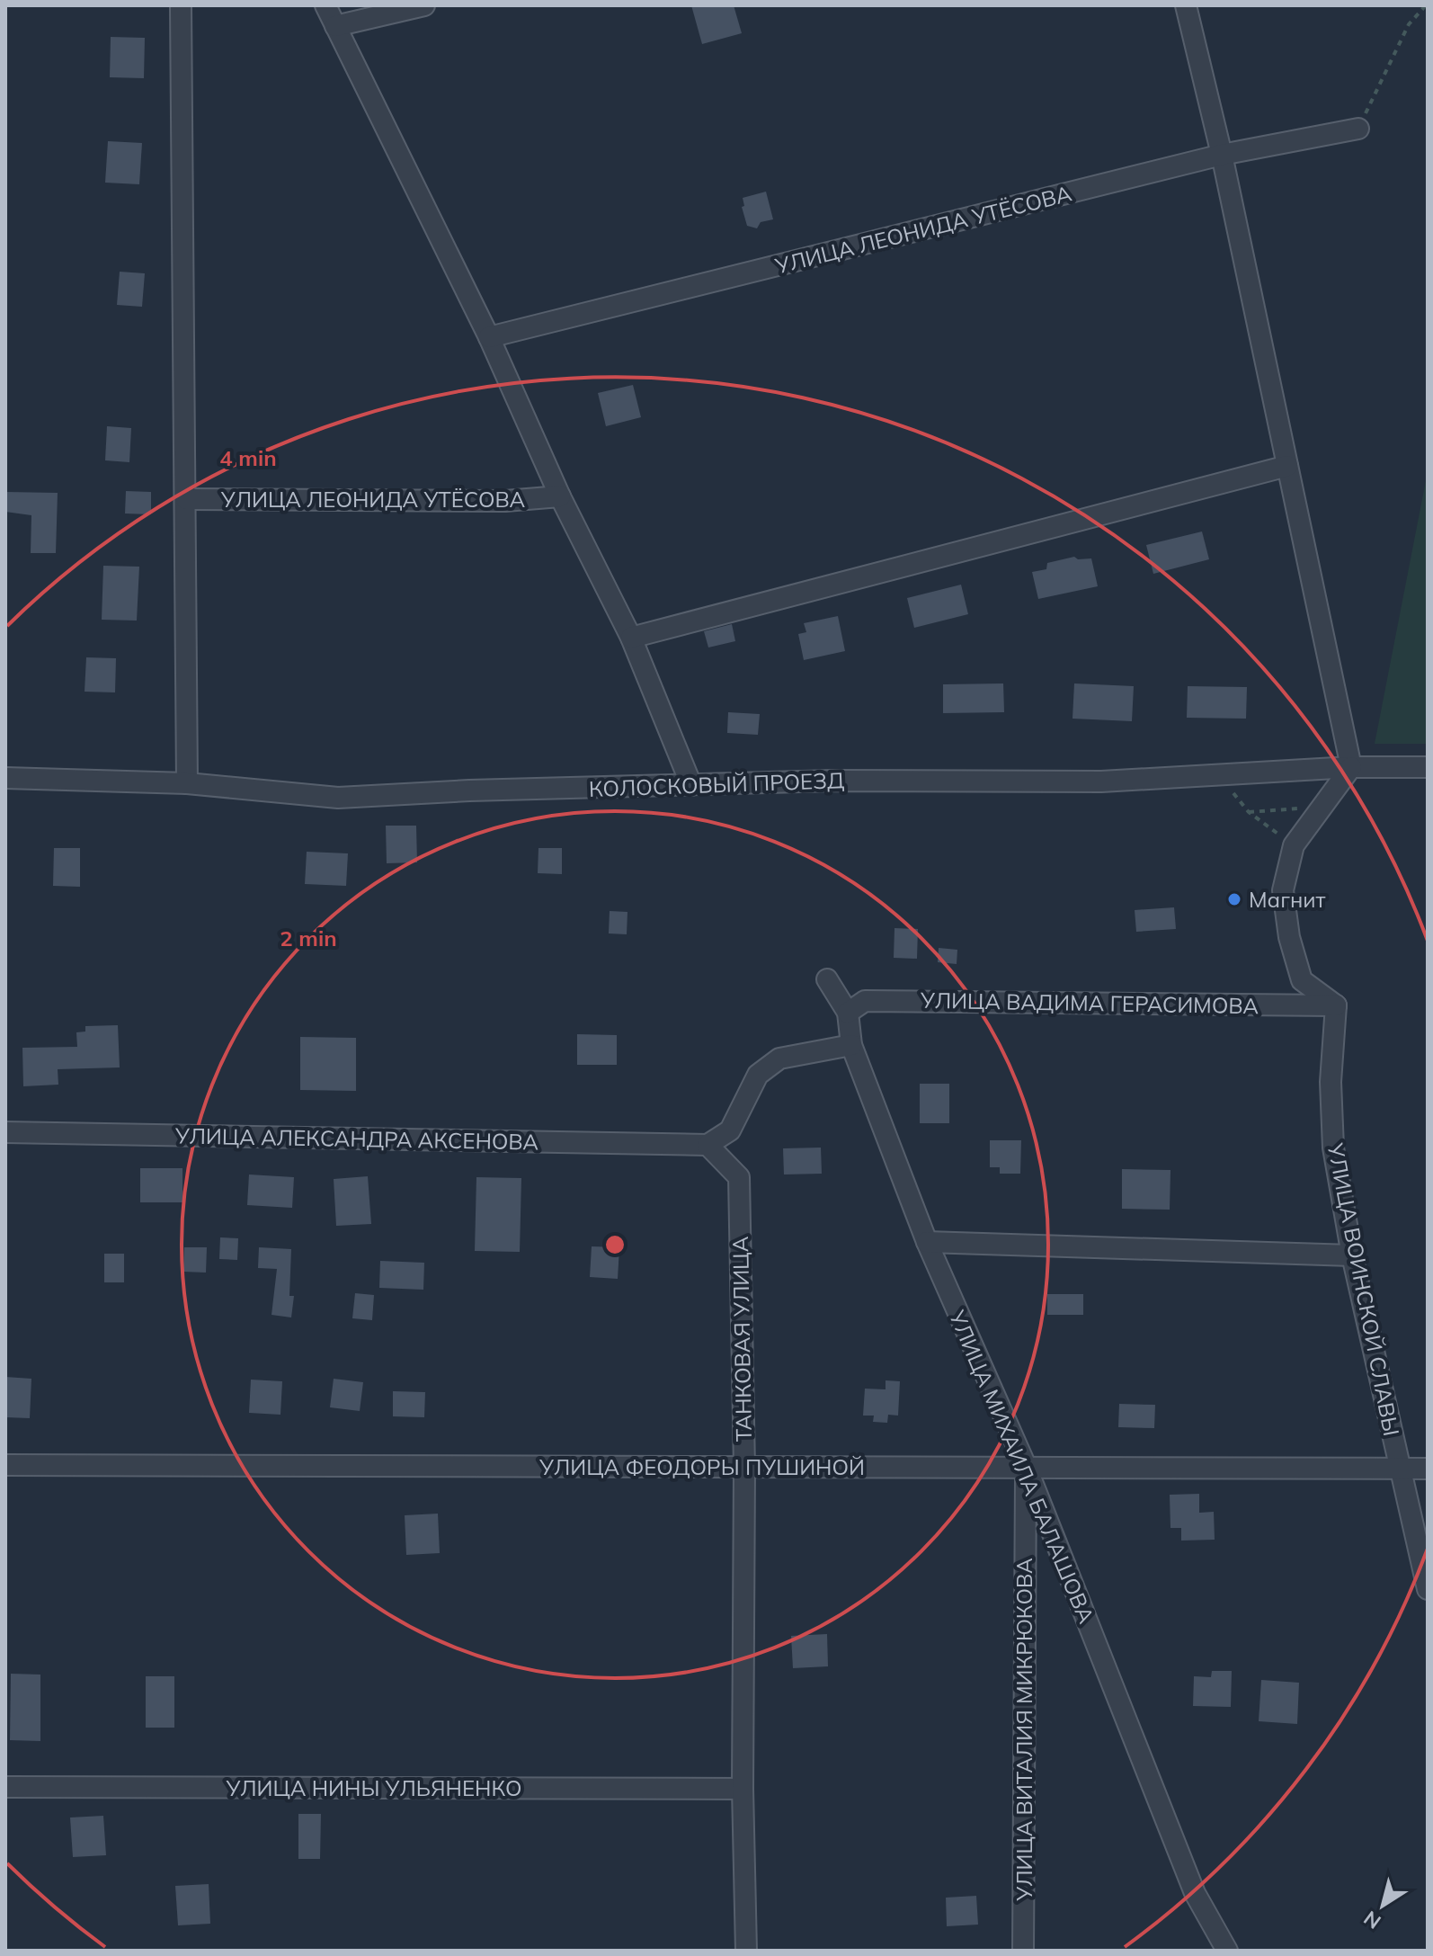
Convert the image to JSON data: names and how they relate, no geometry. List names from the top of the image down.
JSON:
{
  "streets": {
    "street": [
      "УЛИЦА ЛЕОНИДА УТЁСОВА",
      "КОЛОСКОВЫЙ ПРОЕЗД",
      "УЛИЦА ВАДИМА ГЕРАСИМОВА",
      "УЛИЦА АЛЕКСАНДРА АКСЕНОВА",
      "УЛИЦА ВОИНСКОЙ СЛАВЫ",
      "ТАНКОВАЯ УЛИЦА",
      "УЛИЦА ФЕОДОРЫ ПУШИНОЙ",
      "УЛИЦА МИХАИЛА БАЛАШОВА",
      "УЛИЦА ВИТАЛИЯ МИКРЮКОВА",
      "УЛИЦА НИНЫ УЛЬЯНЕНКО"
    ]
  },
  "crossings": [
    ["УЛИЦА ЛЕОНИДА УТЁСОВА", "КОЛОСКОВЫЙ ПРОЕЗД"],
    ["УЛИЦА ВАДИМА ГЕРАСИМОВА", "УЛИЦА ВОИНСКОЙ СЛАВЫ"],
    ["УЛИЦА ВАДИМА ГЕРАСИМОВА", "УЛИЦА МИХАИЛА БАЛАШОВА"],
    ["УЛИЦА АЛЕКСАНДРА АКСЕНОВА", "ТАНКОВАЯ УЛИЦА"],
    ["УЛИЦА ВОИНСКОЙ СЛАВЫ", "УЛИЦА ФЕОДОРЫ ПУШИНОЙ"],
    ["ТАНКОВАЯ УЛИЦА", "УЛИЦА ФЕОДОРЫ ПУШИНОЙ"],
    ["ТАНКОВАЯ УЛИЦА", "УЛИЦА НИНЫ УЛЬЯНЕНКО"],
    ["УЛИЦА ФЕОДОРЫ ПУШИНОЙ", "УЛИЦА МИХАИЛА БАЛАШОВА"],
    ["УЛИЦА ФЕОДОРЫ ПУШИНОЙ", "УЛИЦА ВИТАЛИЯ МИКРЮКОВА"],
    ["УЛИЦА МИХАИЛА БАЛАШОВА", "УЛИЦА ВИТАЛИЯ МИКРЮКОВА"]
  ],
  "places": ["Магнит"],
  "north": "bottom left",
  "rings": ["4 min", "2 min"]
}
